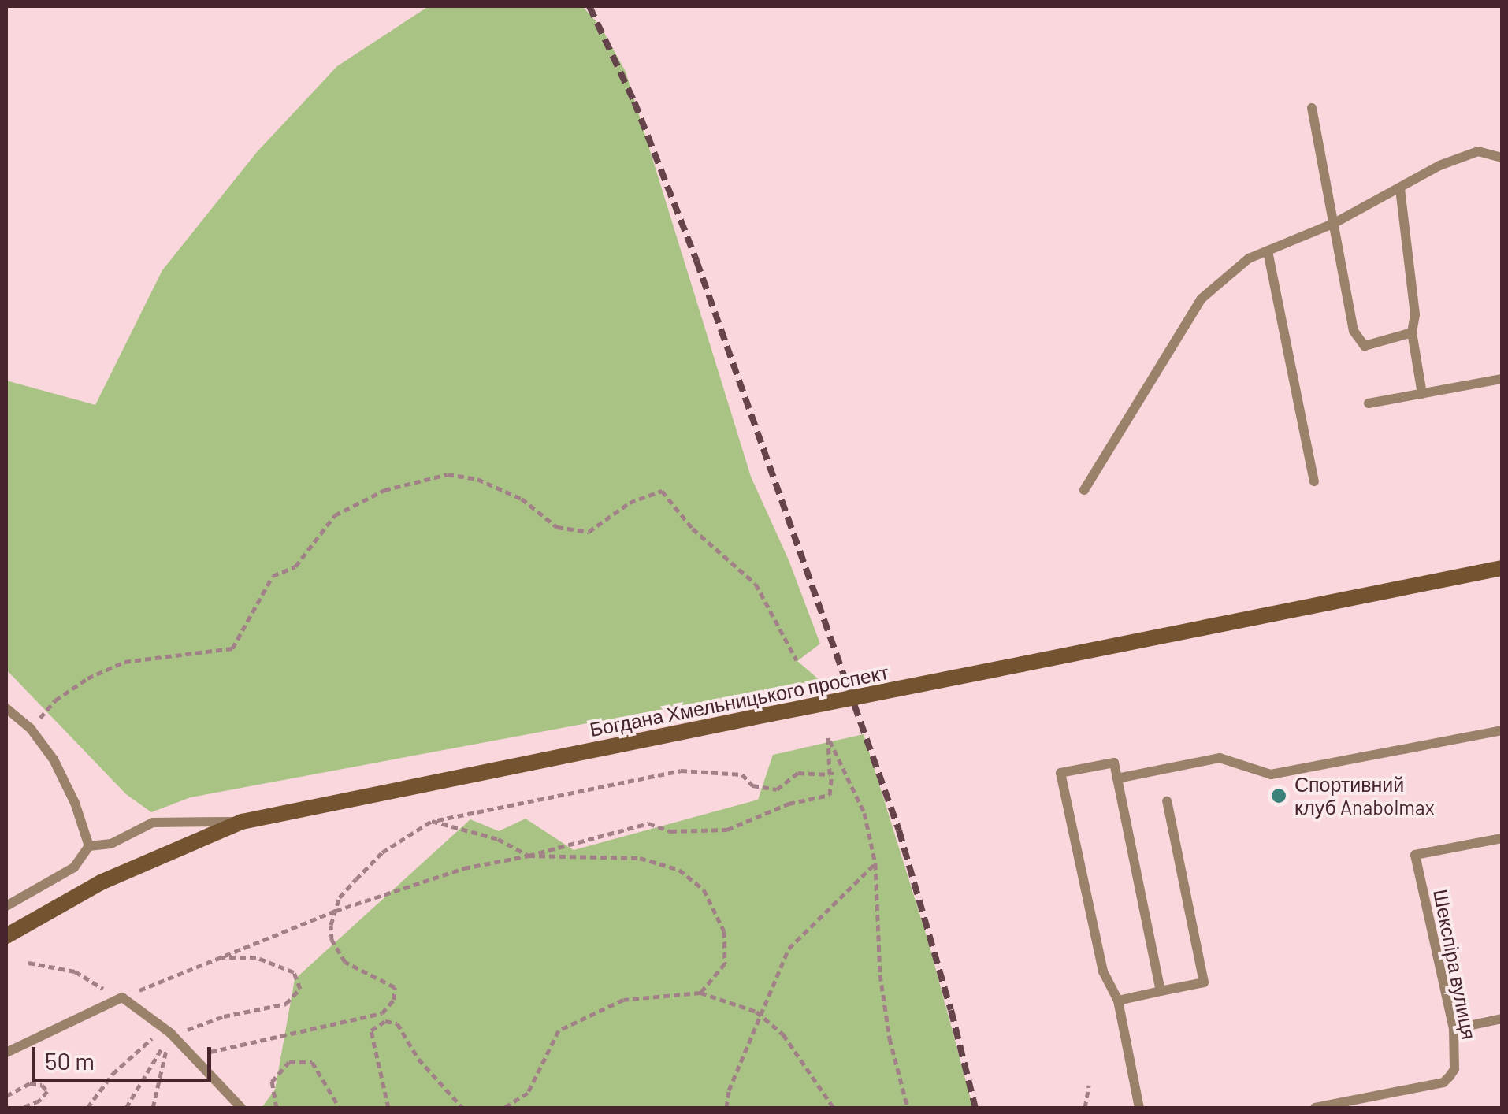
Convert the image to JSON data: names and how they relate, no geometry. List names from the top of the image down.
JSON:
{
  "streets": {
    "main road": ["Богдана Хмельницького проспект"],
    "lane": ["Шекспіра вулиця"]
  },
  "places": ["Спортивний клуб Anabolmax"],
  "scale_bar": "50 m"
}
